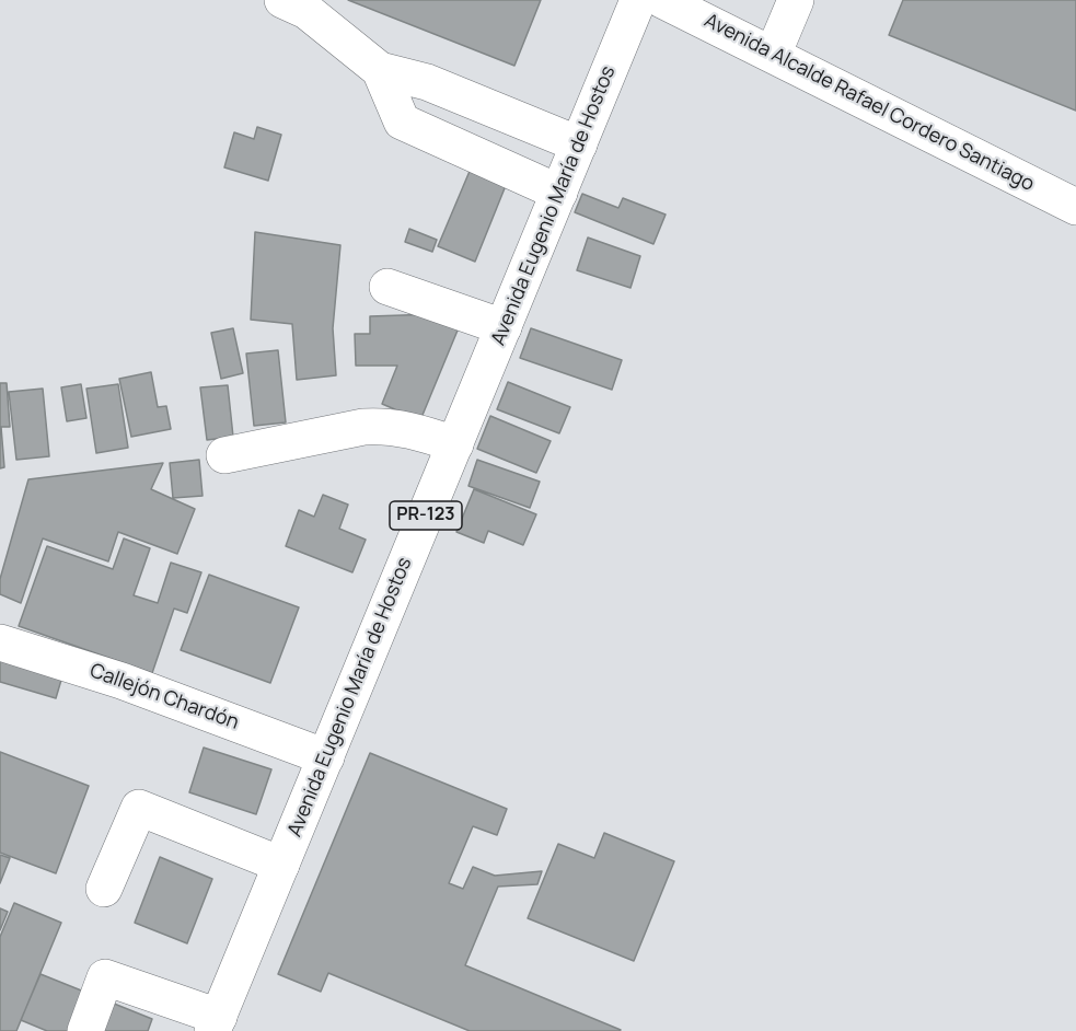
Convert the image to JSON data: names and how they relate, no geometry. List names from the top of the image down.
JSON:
{
  "streets": {
    "main road": [
      "Avenida Alcalde Rafael Cordero Santiago",
      "Avenida Eugenio María de Hostos",
      "PR-123",
      "Callejón Chardón"
    ]
  },
  "crossings": [
    ["Avenida Eugenio María de Hostos", "Callejón Chardón"]
  ]
}
